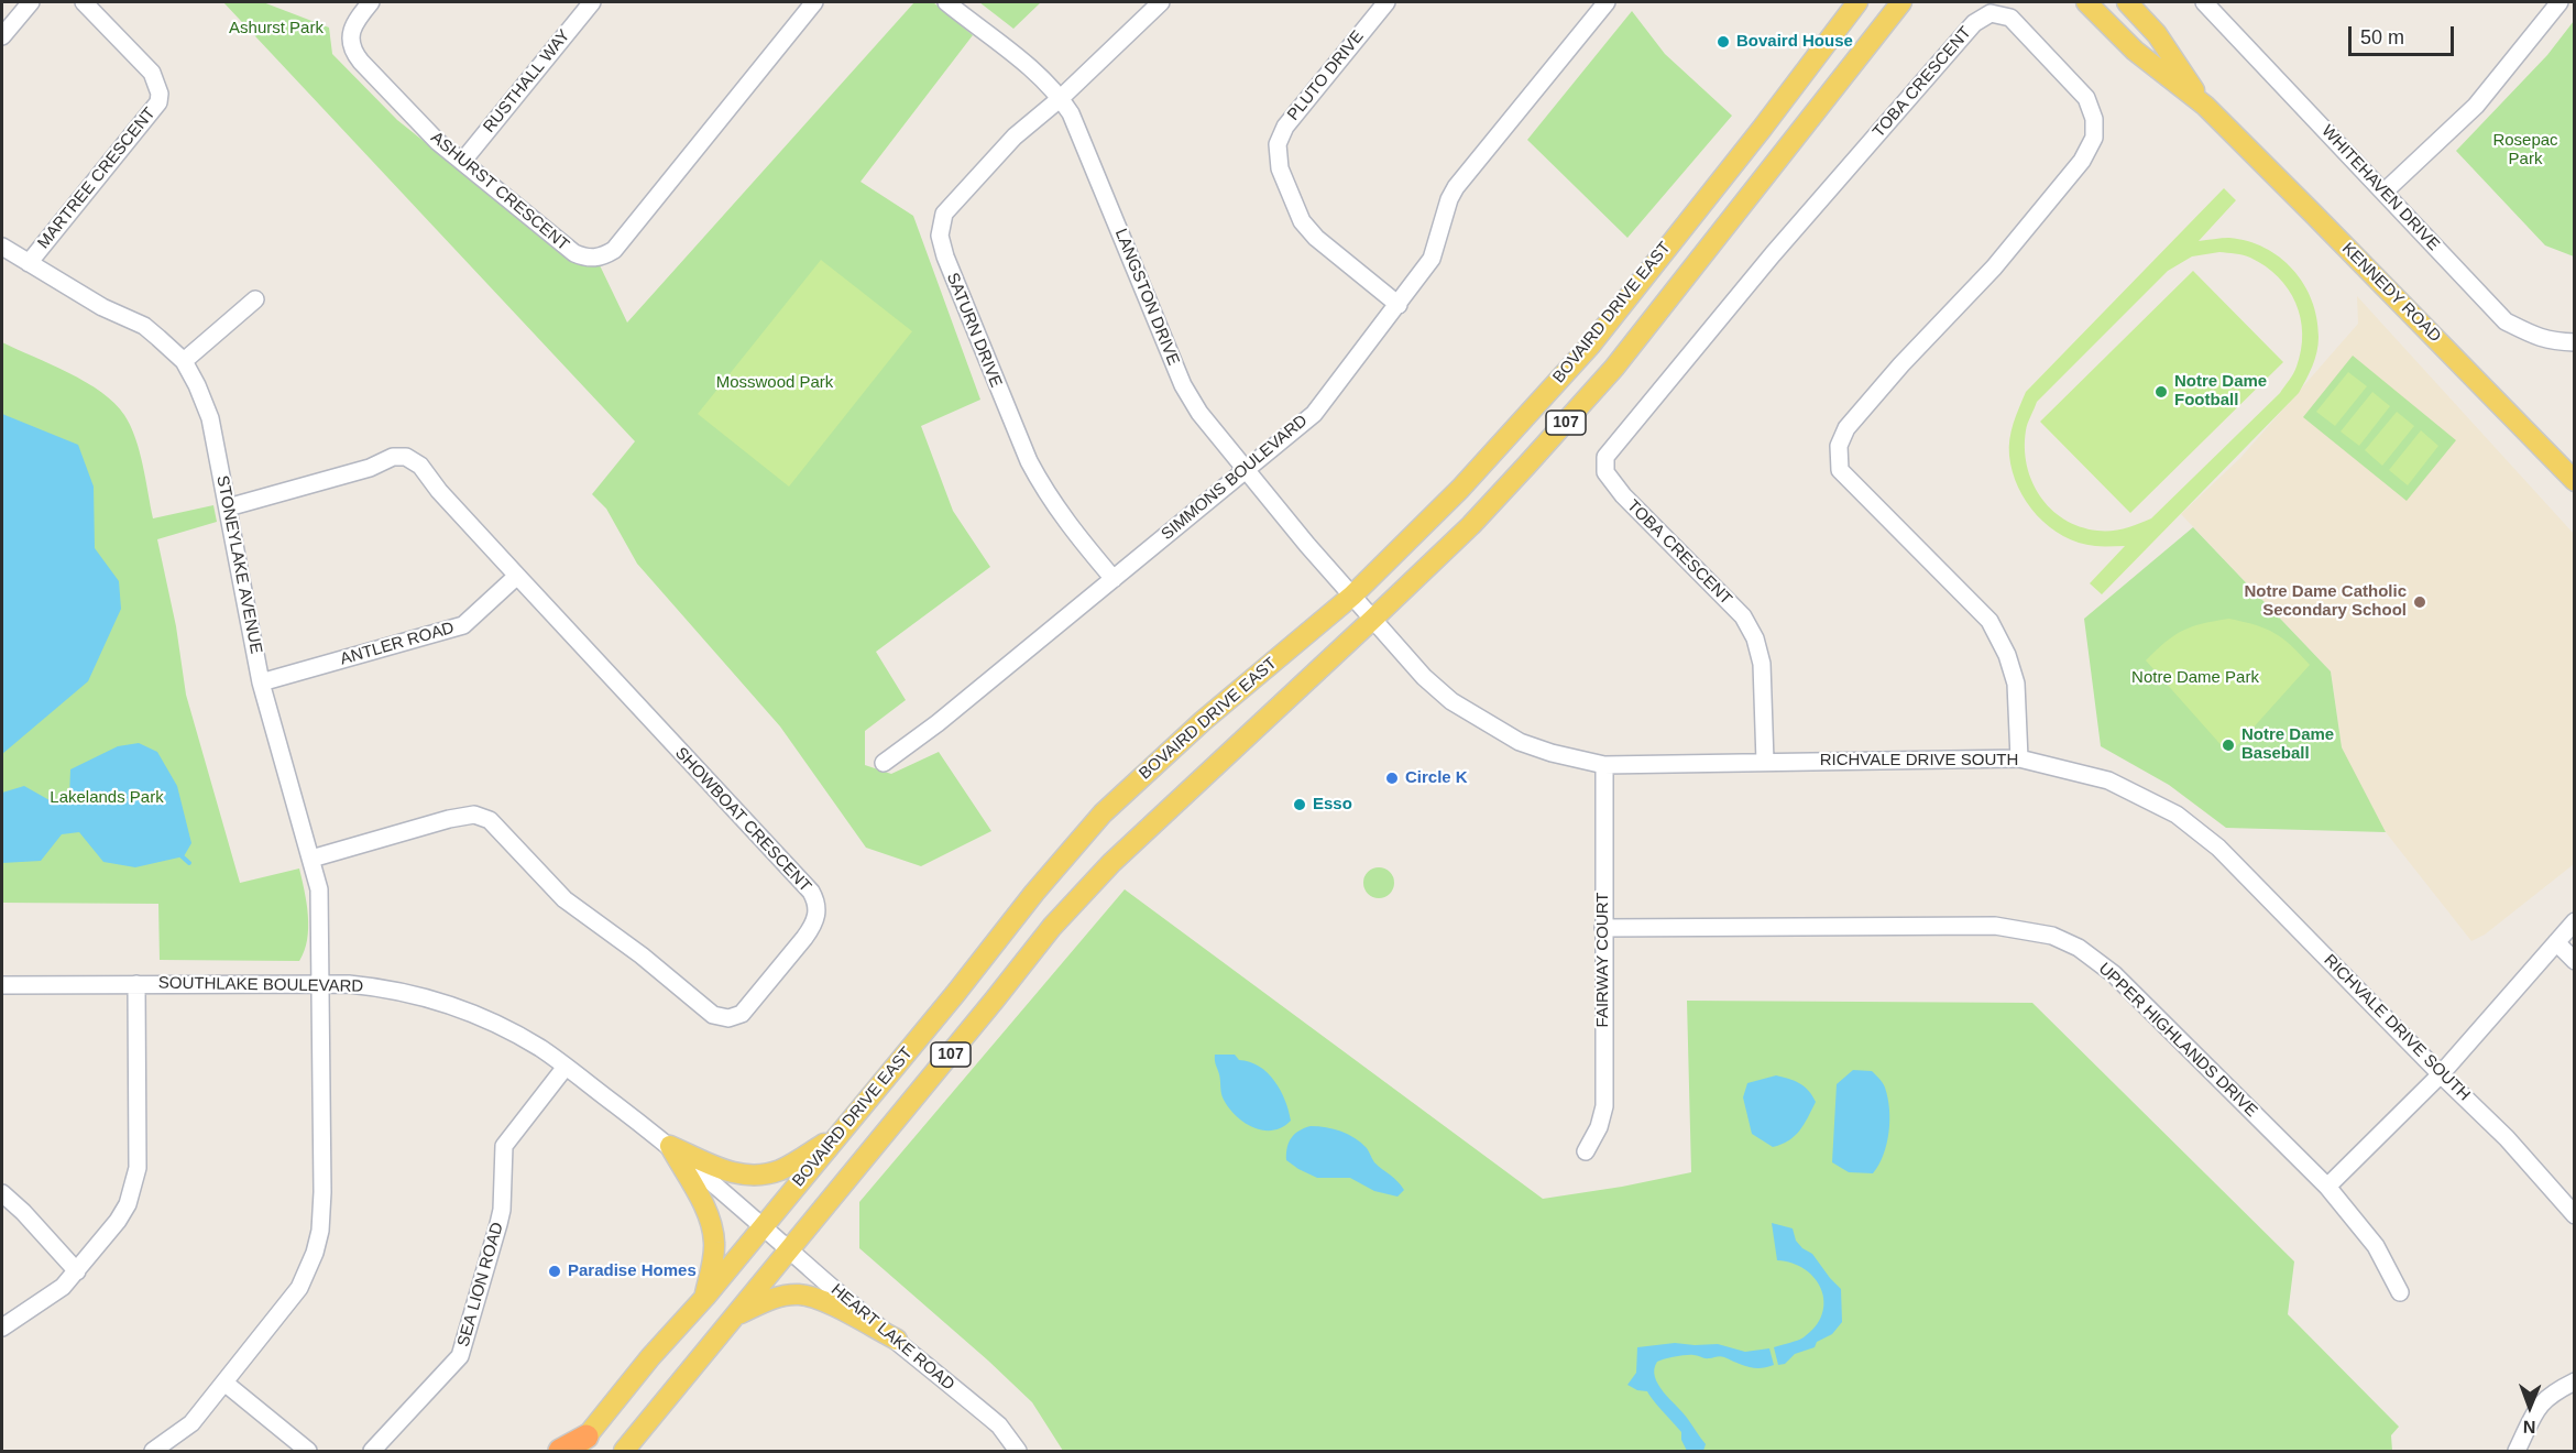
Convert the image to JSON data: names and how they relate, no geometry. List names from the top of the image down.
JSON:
{
  "streets": {
    "main road": ["KENNEDY ROAD", "BOVAIRD DRIVE EAST", "107"],
    "street": [
      "PLUTO DRIVE",
      "RUSTHALL WAY",
      "TOBA CRESCENT",
      "MARTREE CRESCENT",
      "WHITEHAVEN DRIVE",
      "ASHURST CRESCENT",
      "LANGSTON DRIVE",
      "SATURN DRIVE",
      "SIMMONS BOULEVARD",
      "STONEYLAKE AVENUE",
      "ANTLER ROAD",
      "RICHVALE DRIVE SOUTH",
      "SHOWBOAT CRESCENT",
      "FAIRWAY COURT",
      "SOUTHLAKE BOULEVARD",
      "UPPER HIGHLANDS DRIVE",
      "SEA LION ROAD",
      "HEART LAKE ROAD"
    ]
  },
  "crossings": [
    ["PLUTO DRIVE", "SIMMONS BOULEVARD"],
    ["RUSTHALL WAY", "ASHURST CRESCENT"],
    ["TOBA CRESCENT", "RICHVALE DRIVE SOUTH"],
    ["MARTREE CRESCENT", "STONEYLAKE AVENUE"],
    ["LANGSTON DRIVE", "BOVAIRD DRIVE EAST"],
    ["LANGSTON DRIVE", "SATURN DRIVE"],
    ["LANGSTON DRIVE", "SIMMONS BOULEVARD"],
    ["LANGSTON DRIVE", "RICHVALE DRIVE SOUTH"],
    ["BOVAIRD DRIVE EAST", "RICHVALE DRIVE SOUTH"],
    ["BOVAIRD DRIVE EAST", "SOUTHLAKE BOULEVARD"],
    ["BOVAIRD DRIVE EAST", "HEART LAKE ROAD"],
    ["SATURN DRIVE", "SIMMONS BOULEVARD"],
    ["STONEYLAKE AVENUE", "ANTLER ROAD"],
    ["STONEYLAKE AVENUE", "SHOWBOAT CRESCENT"],
    ["STONEYLAKE AVENUE", "SOUTHLAKE BOULEVARD"],
    ["ANTLER ROAD", "SHOWBOAT CRESCENT"],
    ["RICHVALE DRIVE SOUTH", "FAIRWAY COURT"],
    ["FAIRWAY COURT", "UPPER HIGHLANDS DRIVE"],
    ["SOUTHLAKE BOULEVARD", "SEA LION ROAD"],
    ["SOUTHLAKE BOULEVARD", "HEART LAKE ROAD"]
  ],
  "parks": [
    "Ashurst Park",
    "Rosepac Park",
    "Mosswood Park",
    "Notre Dame Park",
    "Lakelands Park"
  ],
  "places": [
    "Bovaird House",
    "Notre Dame Football",
    "Notre Dame Catholic Secondary School",
    "Notre Dame Baseball",
    "Circle K",
    "Esso",
    "Paradise Homes"
  ],
  "scale_bar": "50 m",
  "north": "bottom"
}
